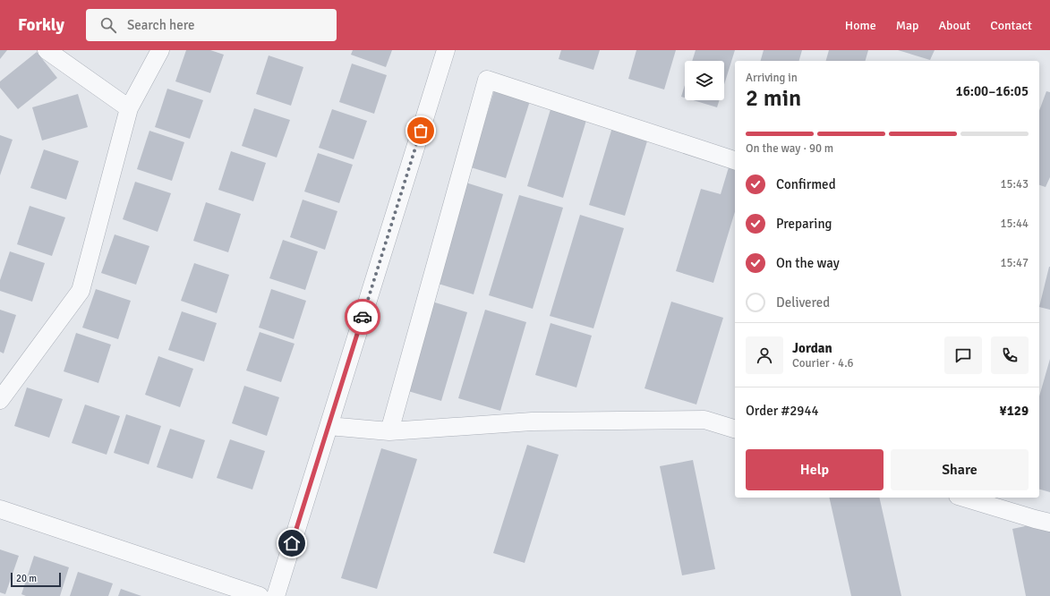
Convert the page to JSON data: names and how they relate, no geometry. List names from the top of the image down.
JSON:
{
  "scale_bar": "20 m",
  "page": {
    "header": "Forkly",
    "search": "Search here",
    "nav": [
      "Home",
      "Map",
      "About",
      "Contact"
    ],
    "heading": ["2 min", "Arriving in", "16:00–16:05"],
    "panel": [
      "Jordan",
      "Courier · 4.6",
      "Order #2944",
      "¥129"
    ],
    "bar": "On the way · 90 m",
    "list": [
      ["Confirmed", "15:43"],
      ["Preparing", "15:44"],
      ["On the way", "15:47"],
      "Delivered"
    ],
    "buttons": ["Help", "Share"],
    "scale": "20 m"
  }
}
